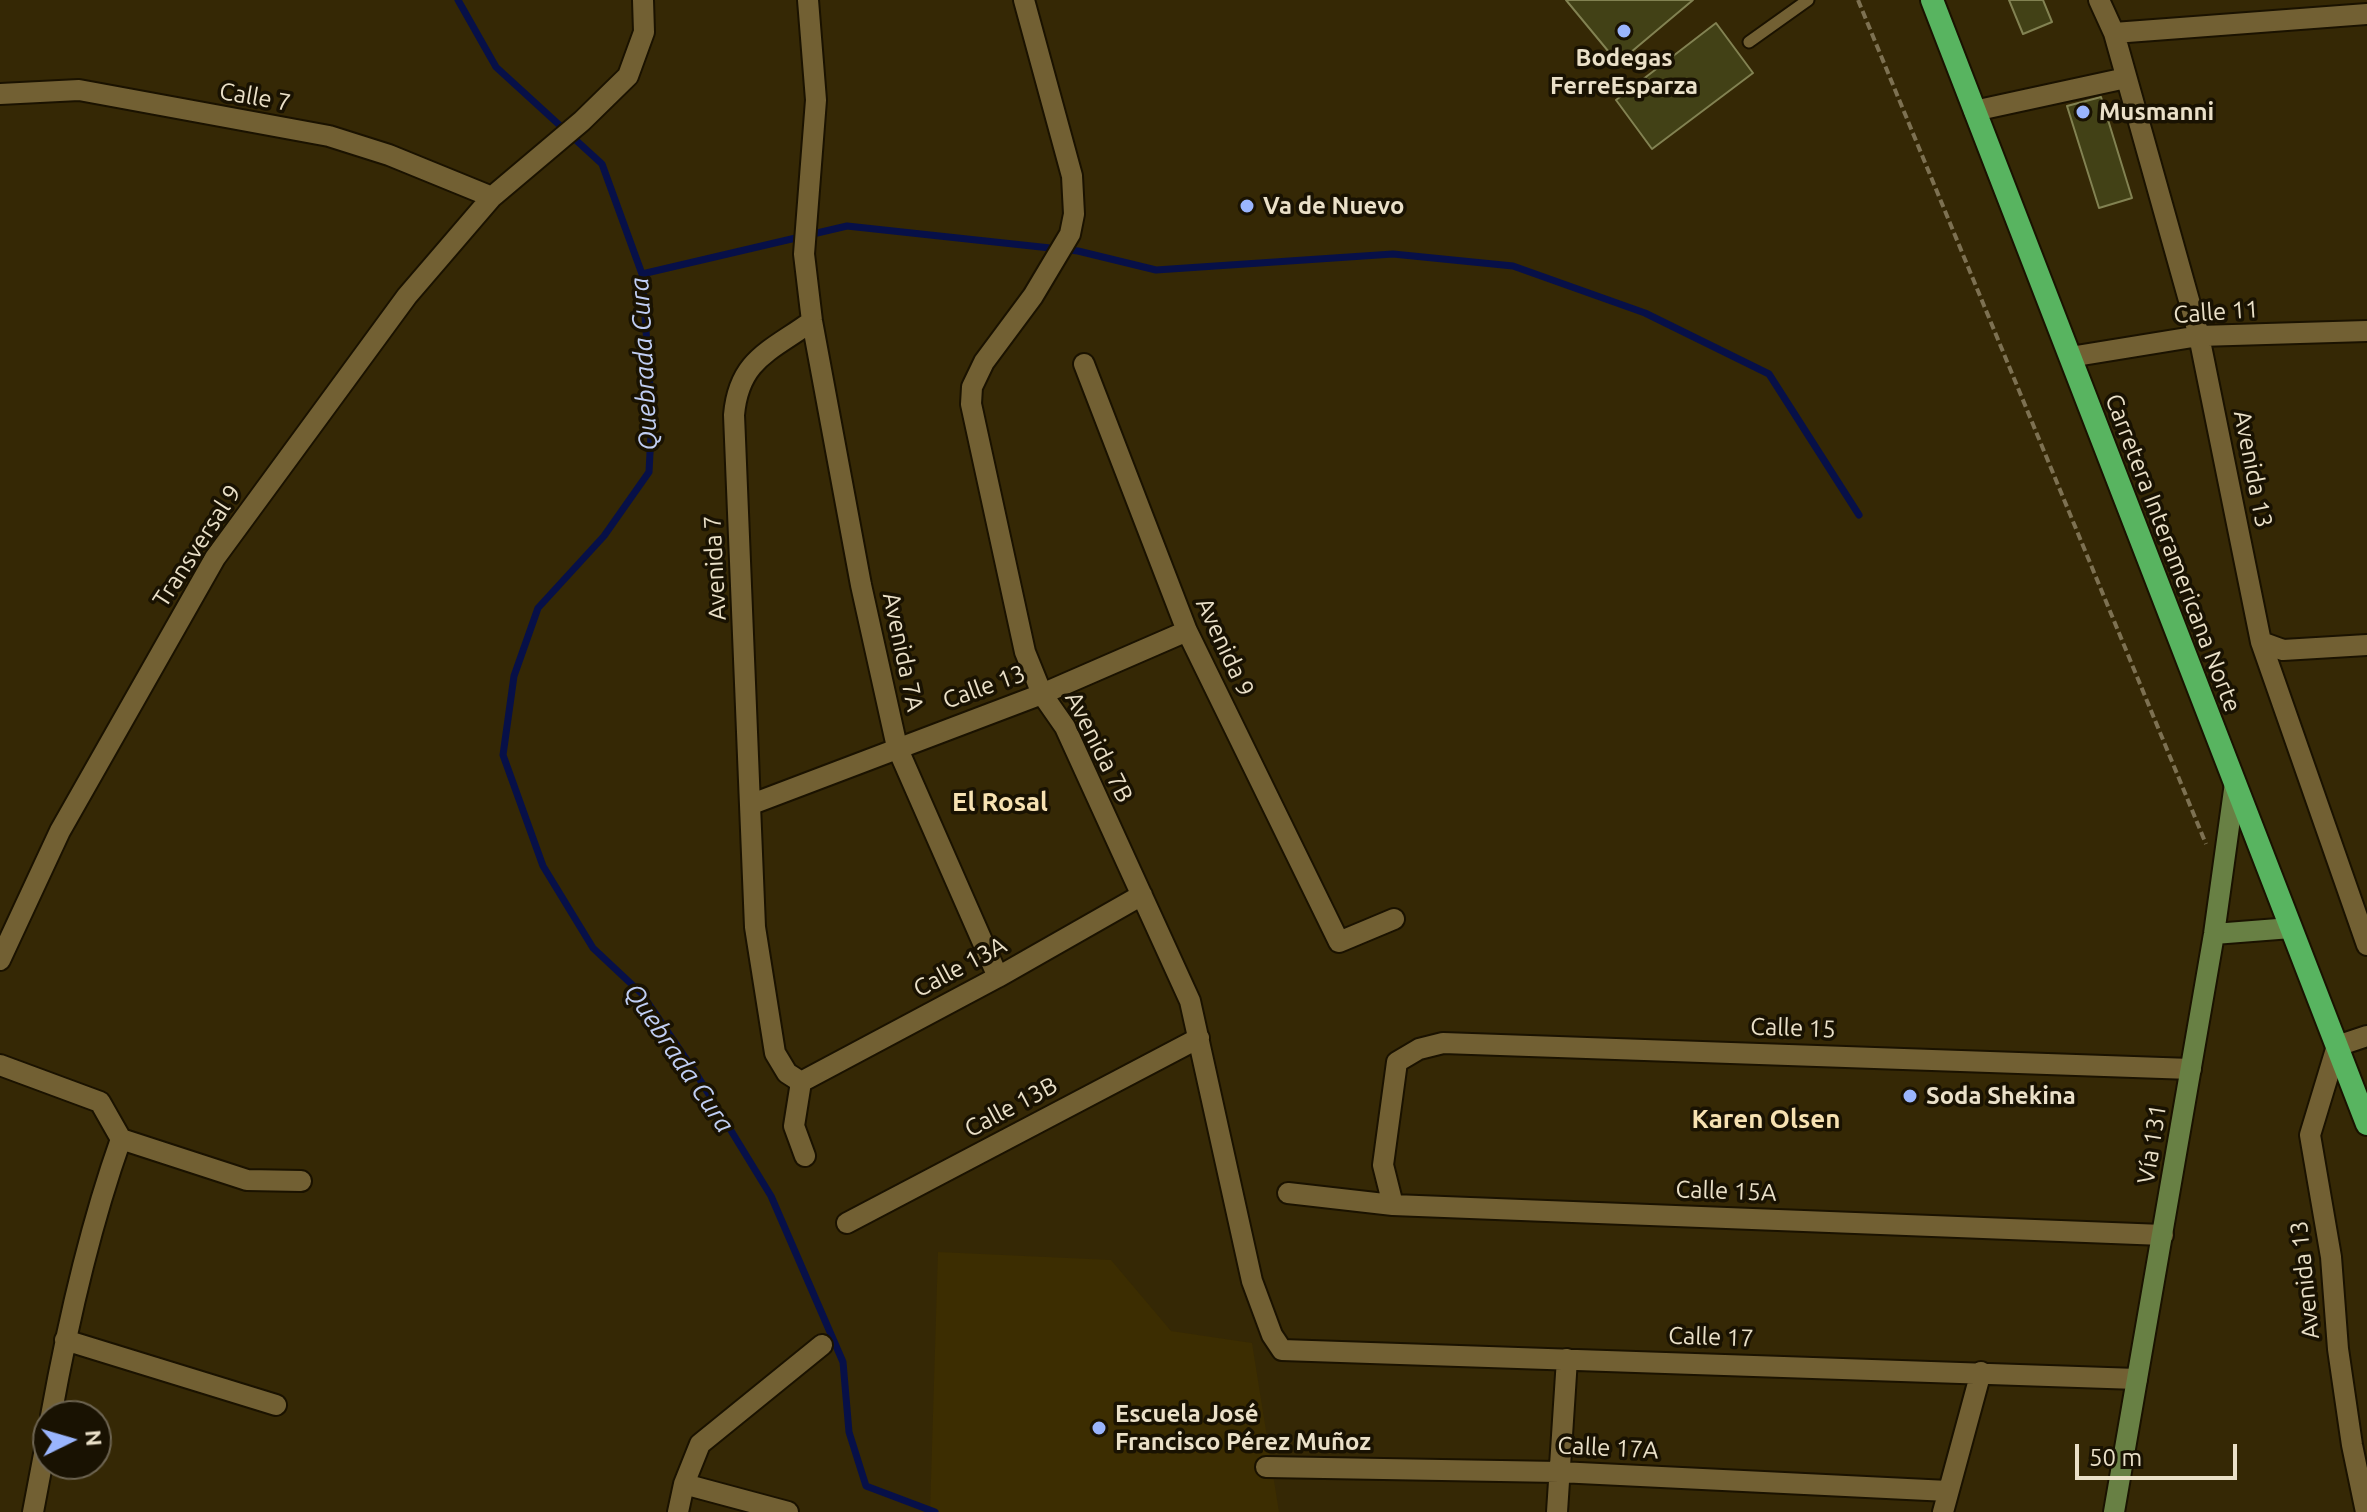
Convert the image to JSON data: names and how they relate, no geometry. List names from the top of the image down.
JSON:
{
  "streets": {
    "highway": ["Carretera Interamericana Norte"],
    "main road": ["Vía 131"],
    "street": [
      "Calle 7",
      "Calle 11",
      "Avenida 13",
      "Transversal 9",
      "Avenida 7",
      "Avenida 9",
      "Avenida 7A",
      "Calle 13",
      "Avenida 7B",
      "Calle 13A",
      "Calle 15",
      "Calle 13B",
      "Calle 15A",
      "Calle 17",
      "Calle 17A"
    ]
  },
  "crossings": [
    ["Calle 7", "Transversal 9"],
    ["Calle 11", "Avenida 13"],
    ["Calle 11", "Carretera Interamericana Norte"],
    ["Avenida 13", "Carretera Interamericana Norte"],
    ["Carretera Interamericana Norte", "Vía 131"],
    ["Avenida 7", "Avenida 7A"],
    ["Avenida 7", "Calle 13"],
    ["Avenida 7", "Calle 13A"],
    ["Avenida 9", "Calle 13"],
    ["Avenida 7A", "Calle 13"],
    ["Avenida 7A", "Calle 13A"],
    ["Calle 13", "Avenida 7B"],
    ["Avenida 7B", "Calle 13A"],
    ["Avenida 7B", "Calle 13B"],
    ["Avenida 7B", "Calle 17"],
    ["Calle 15", "Vía 131"],
    ["Calle 15", "Calle 15A"],
    ["Vía 131", "Calle 15A"],
    ["Vía 131", "Calle 17"]
  ],
  "districts": ["El Rosal", "Karen Olsen"],
  "water": ["Quebrada Cura"],
  "places": [
    "Bodegas FerreEsparza",
    "Musmanni",
    "Va de Nuevo",
    "Soda Shekina",
    "Escuela José Francisco Pérez Muñoz"
  ],
  "scale_bar": "50 m",
  "north": "right"
}
